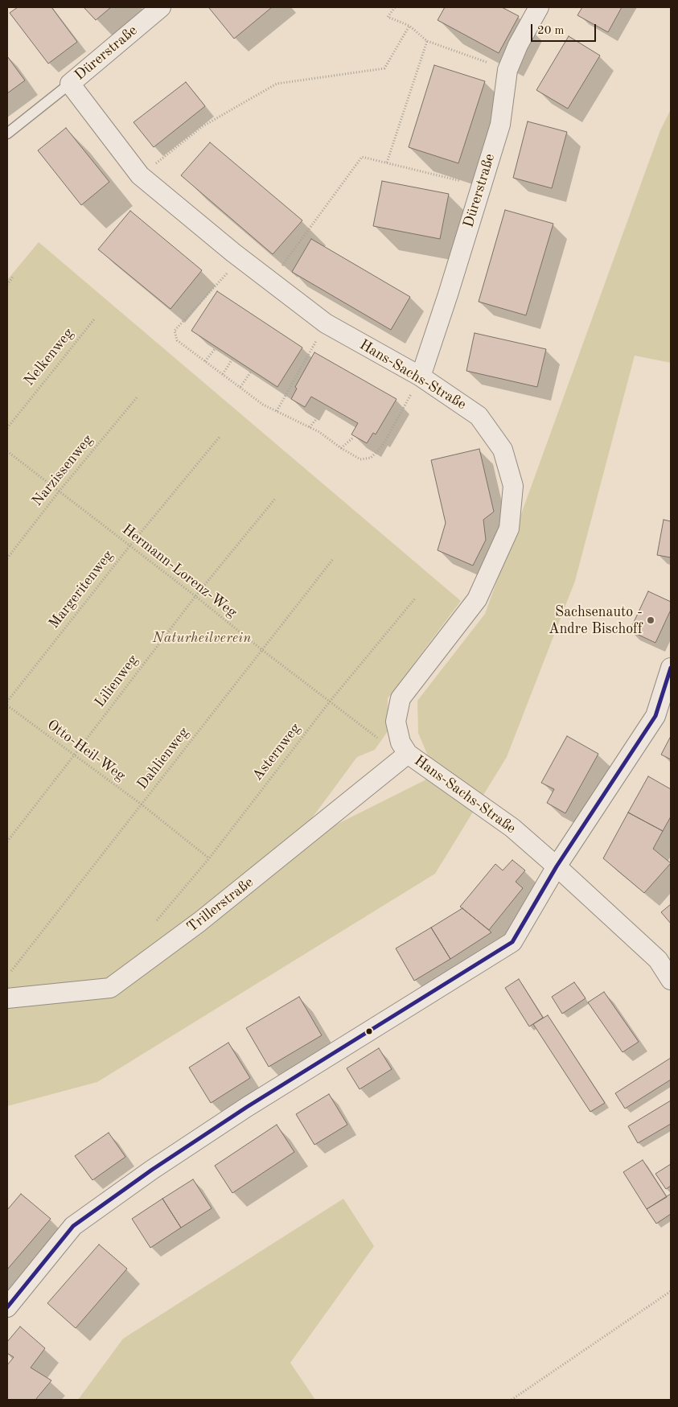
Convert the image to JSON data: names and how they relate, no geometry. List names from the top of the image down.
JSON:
{
  "streets": {
    "street": ["Dürerstraße", "Hans-Sachs-Straße", "Trillerstraße"],
    "path": [
      "Nelkenweg",
      "Narzissenweg",
      "Hermann-Lorenz-Weg",
      "Margeritenweg",
      "Lilienweg",
      "Otto-Heil-Weg",
      "Asternweg",
      "Dahlienweg"
    ]
  },
  "crossings": [
    ["Dürerstraße", "Hans-Sachs-Straße"],
    ["Hans-Sachs-Straße", "Hermann-Lorenz-Weg"],
    ["Hans-Sachs-Straße", "Trillerstraße"],
    ["Narzissenweg", "Hermann-Lorenz-Weg"],
    ["Hermann-Lorenz-Weg", "Margeritenweg"],
    ["Hermann-Lorenz-Weg", "Lilienweg"],
    ["Hermann-Lorenz-Weg", "Asternweg"],
    ["Hermann-Lorenz-Weg", "Dahlienweg"],
    ["Hermann-Lorenz-Weg", "Trillerstraße"],
    ["Lilienweg", "Otto-Heil-Weg"],
    ["Otto-Heil-Weg", "Asternweg"],
    ["Otto-Heil-Weg", "Dahlienweg"]
  ],
  "parks": ["Naturheilverein"],
  "places": ["Sachsenauto - Andre Bischoff"],
  "scale_bar": "20 m"
}
